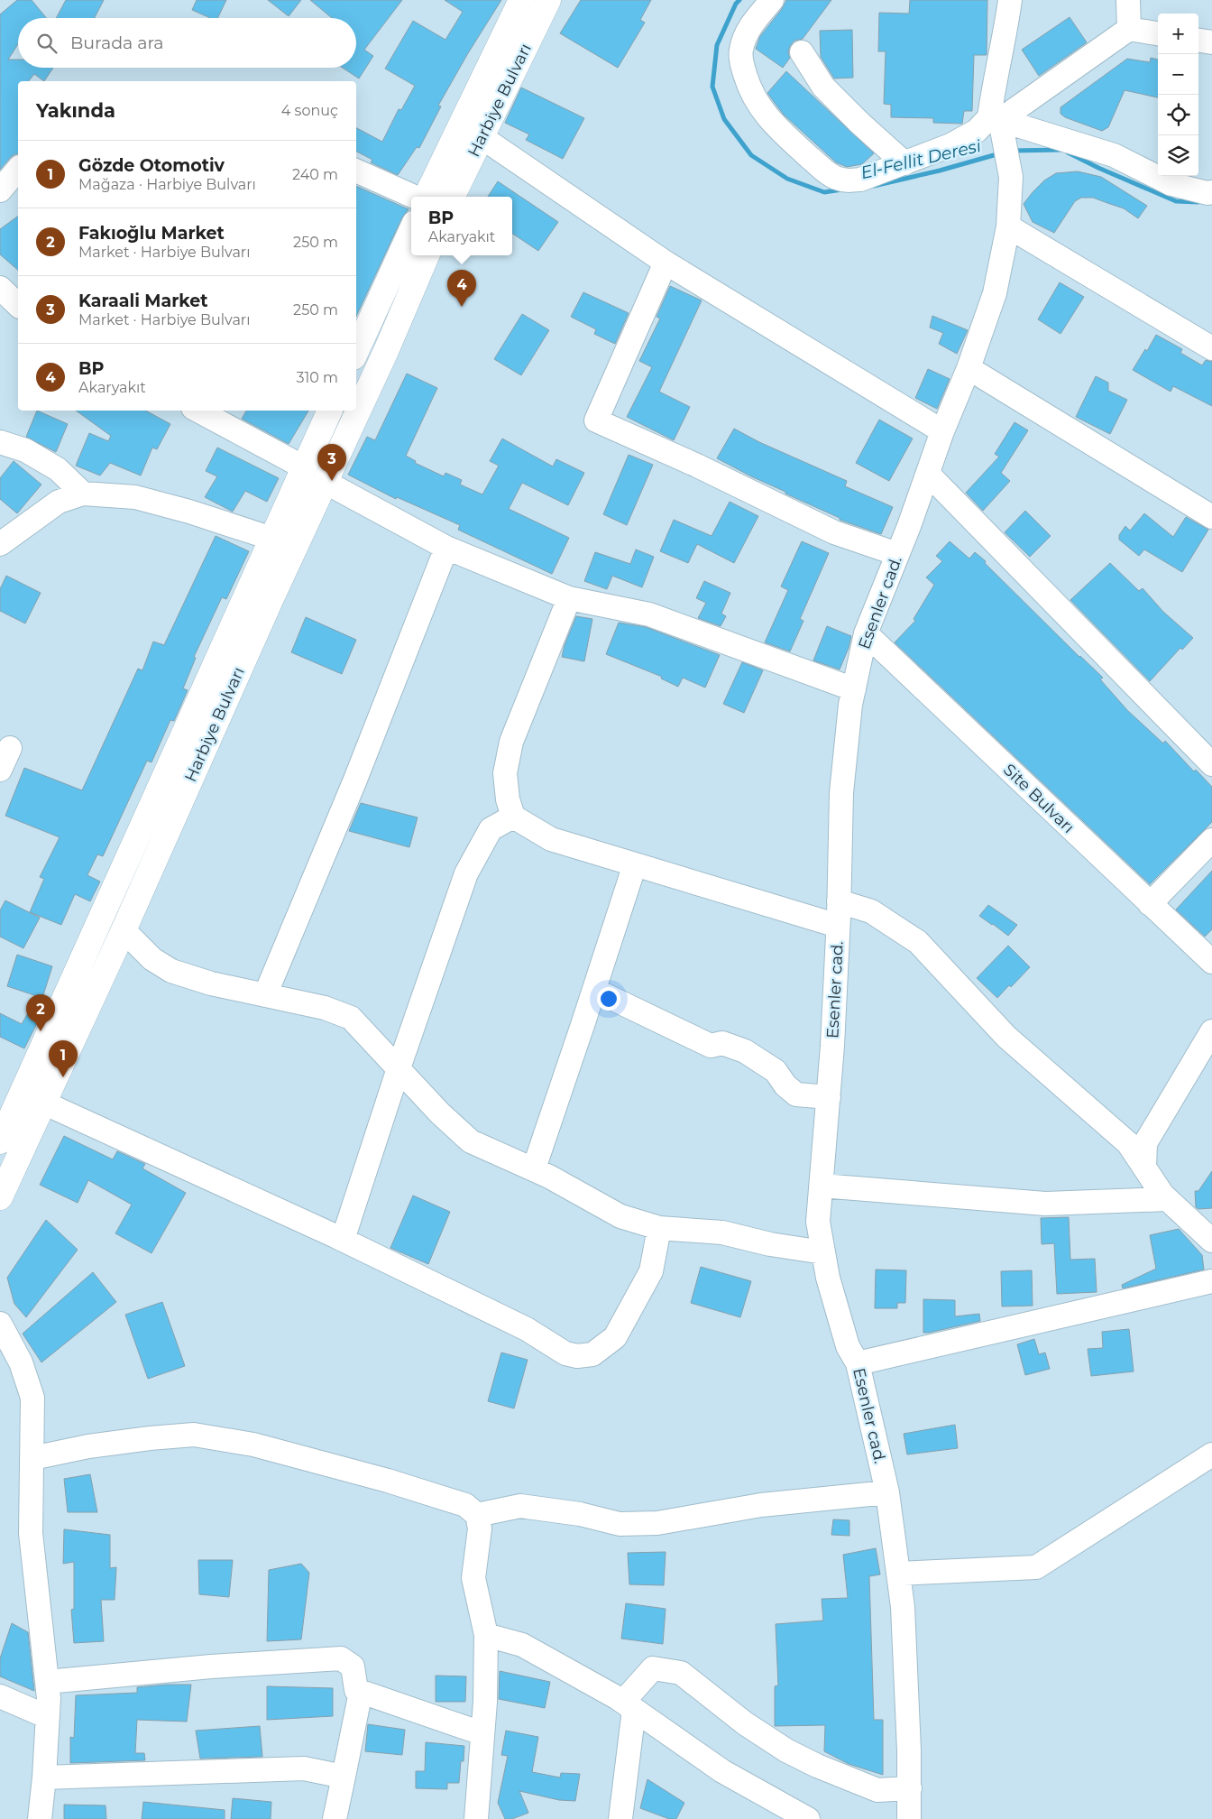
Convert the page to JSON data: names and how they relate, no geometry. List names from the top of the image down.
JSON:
{
  "streets": {
    "main road": ["Harbiye Bulvarı"],
    "street": ["Esenler cad.", "Site Bulvarı"]
  },
  "crossings": [
    ["Esenler cad.", "Site Bulvarı"]
  ],
  "water": ["El-Fellit Deresi"],
  "page": {
    "map_buttons": ["+", "−"],
    "search": "Burada ara",
    "heading": ["Yakında", "4 sonuç"],
    "list": [
      {
        "mark": "1",
        "name": "Gözde Otomotiv",
        "note": "Mağaza · Harbiye Bulvarı",
        "value": "240 m"
      },
      {
        "mark": "2",
        "name": "Fakıoğlu Market",
        "note": "Market · Harbiye Bulvarı",
        "value": "250 m"
      },
      {
        "mark": "3",
        "name": "Karaali Market",
        "note": "Market · Harbiye Bulvarı",
        "value": "250 m"
      },
      {
        "mark": "4",
        "name": "BP",
        "note": "Akaryakıt",
        "value": "310 m"
      }
    ],
    "popup": ["BP", "Akaryakıt"],
    "pins": [
      "4",
      "3",
      "2",
      "1"
    ]
  }
}
